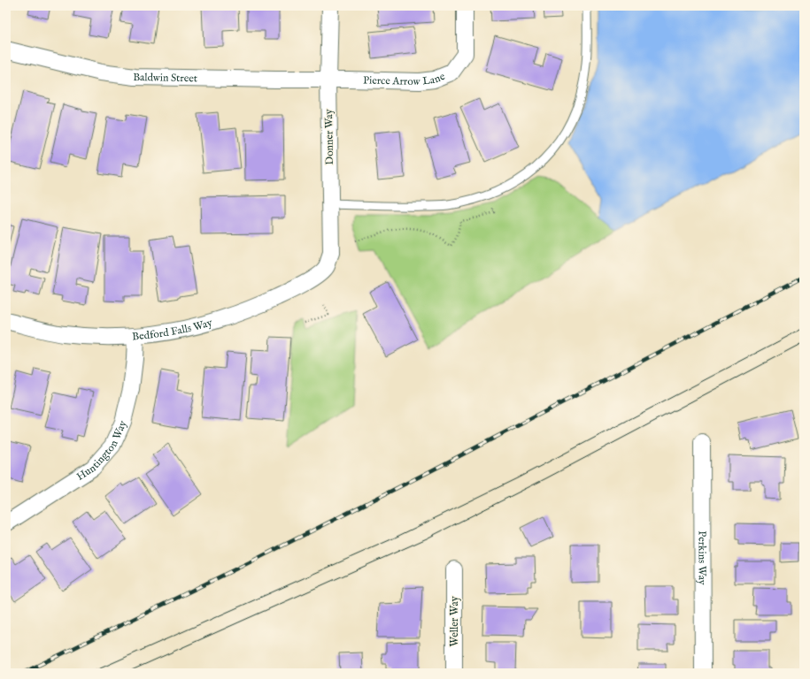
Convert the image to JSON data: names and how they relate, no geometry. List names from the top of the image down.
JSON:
{
  "streets": {
    "street": [
      "Pierce Arrow Lane",
      "Baldwin Street",
      "Donner Way",
      "Bedford Falls Way",
      "Huntington Way",
      "Perkins Way",
      "Weller Way"
    ]
  },
  "crossings": [
    ["Pierce Arrow Lane", "Baldwin Street"],
    ["Pierce Arrow Lane", "Donner Way"],
    ["Baldwin Street", "Donner Way"],
    ["Donner Way", "Bedford Falls Way"],
    ["Bedford Falls Way", "Huntington Way"]
  ]
}
